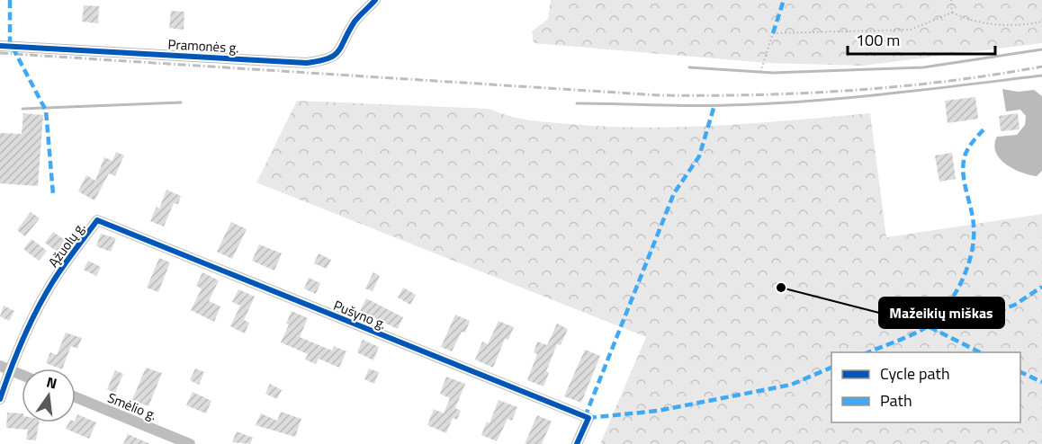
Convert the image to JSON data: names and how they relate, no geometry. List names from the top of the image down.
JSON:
{
  "streets": {
    "street": [
      "Pramonės g.",
      "Ąžuolų g.",
      "Pušyno g.",
      "Smėlio g."
    ]
  },
  "crossings": [
    ["Ąžuolų g.", "Pušyno g."]
  ],
  "places": ["Mažeikių miškas"],
  "legend": ["Cycle path", "Path"],
  "scale_bar": "100 m",
  "north": "top"
}
